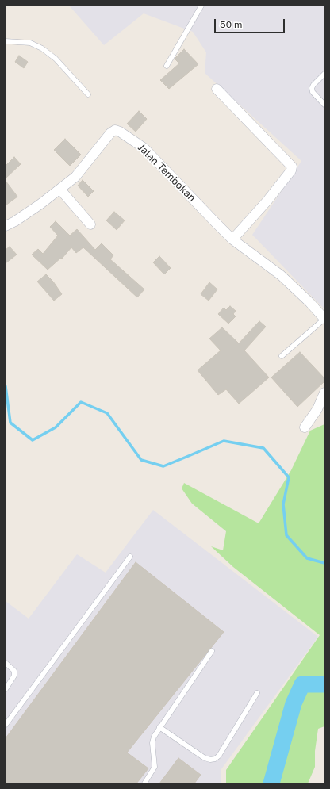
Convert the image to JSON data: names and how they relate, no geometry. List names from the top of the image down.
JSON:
{
  "streets": {
    "street": ["Jalan Tembokan"]
  },
  "scale_bar": "50 m"
}
